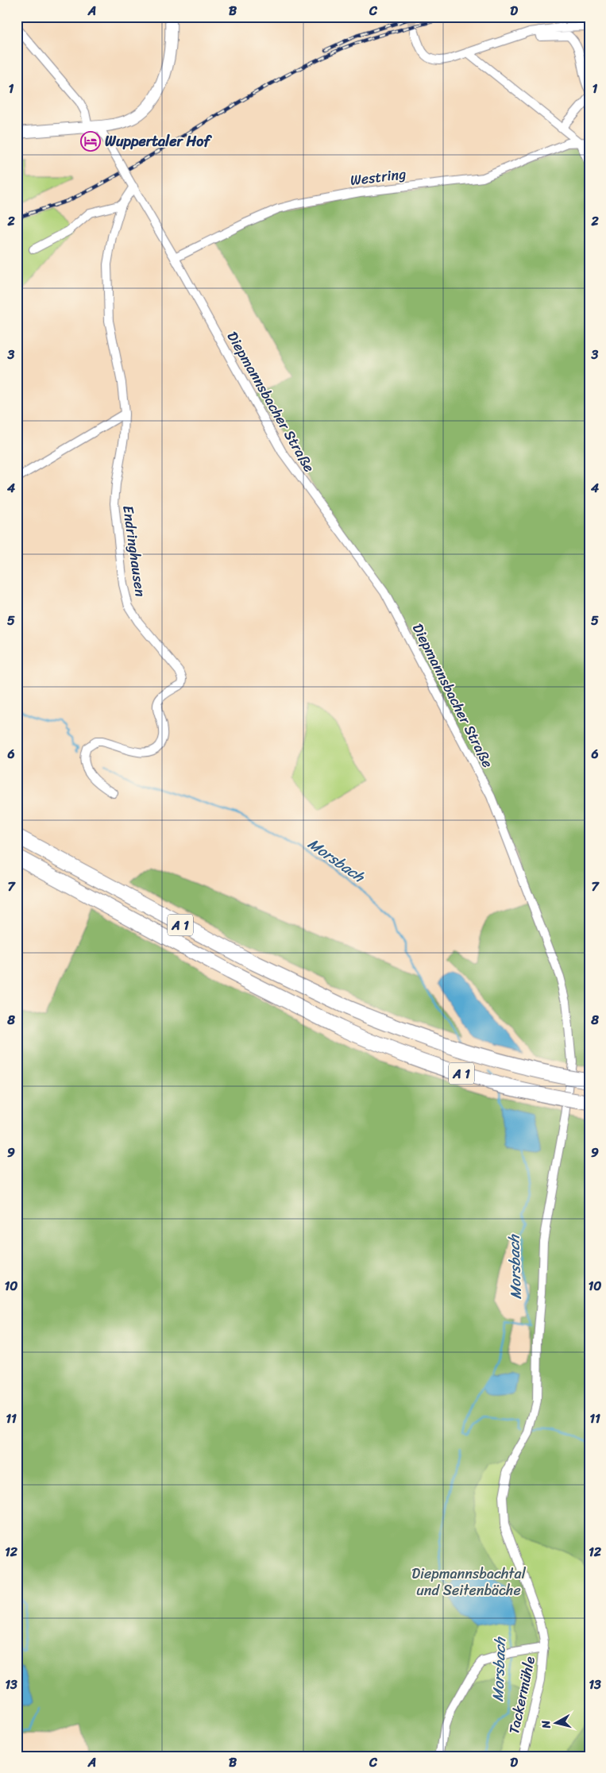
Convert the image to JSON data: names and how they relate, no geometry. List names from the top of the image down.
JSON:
{
  "streets": {
    "highway": ["A 1"],
    "street": [
      "Westring",
      "Diepmannsbacher Straße",
      "Endringhausen",
      "Tackermühle"
    ]
  },
  "crossings": [
    ["Westring", "Diepmannsbacher Straße"],
    ["Diepmannsbacher Straße", "Tackermühle"]
  ],
  "water": ["Morsbach"],
  "parks": ["Diepmannsbachtal und Seitenbäche"],
  "places": {
    "hotel": ["Wuppertaler Hof"]
  },
  "north": "left",
  "grid": {
    "columns": [
      "A",
      "B",
      "C",
      "D"
    ],
    "rows": [
      "1",
      "2",
      "3",
      "4",
      "5",
      "6",
      "7",
      "8",
      "9",
      "10",
      "11",
      "12",
      "13"
    ]
  }
}
